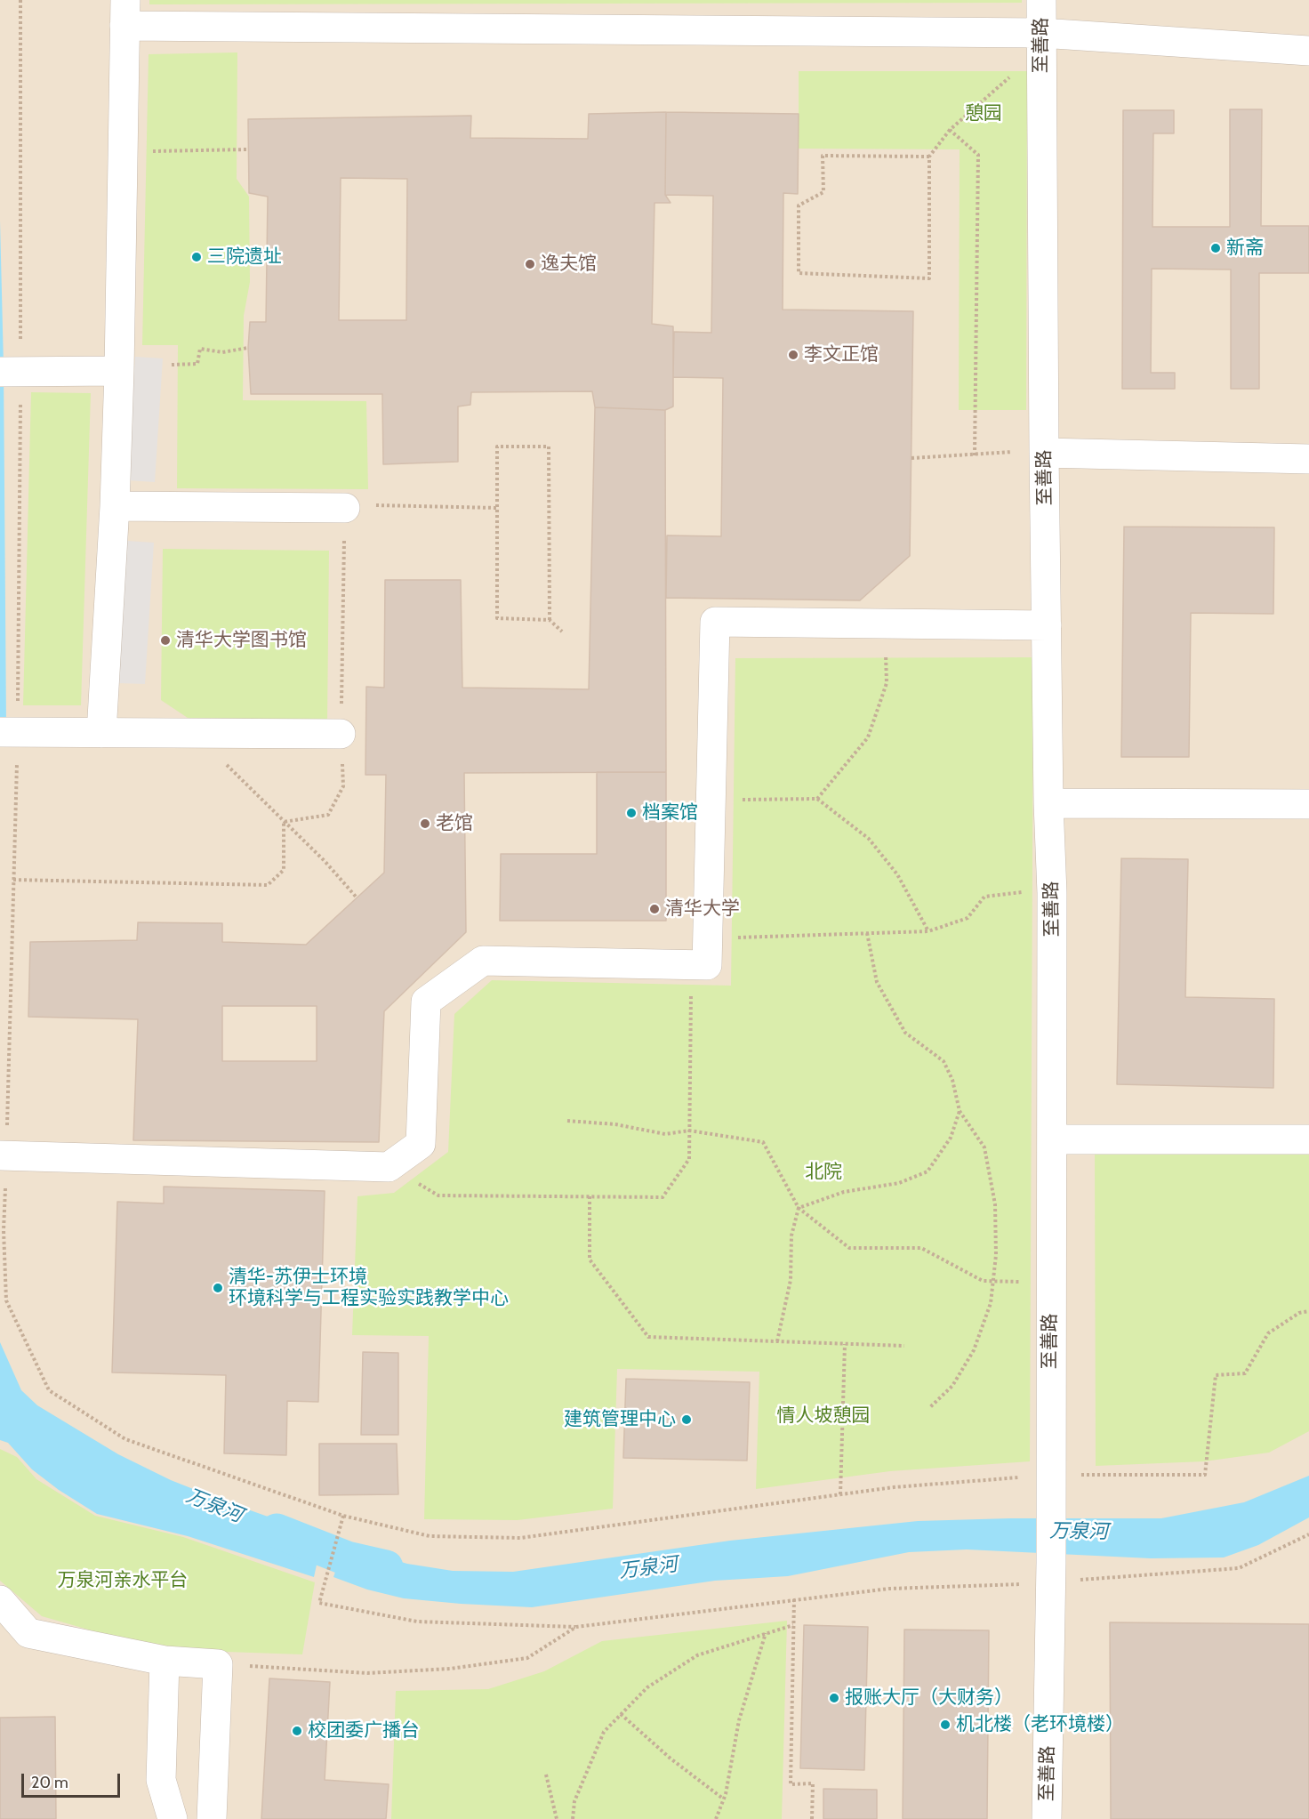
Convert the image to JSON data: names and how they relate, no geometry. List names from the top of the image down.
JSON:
{
  "streets": {
    "street": ["至善路"]
  },
  "water": ["万泉河"],
  "parks": [
    "憩园",
    "北院",
    "情人坡憩园",
    "万泉河亲水平台"
  ],
  "places": [
    "新斋",
    "三院遗址",
    "逸夫馆",
    "李文正馆",
    "清华大学图书馆",
    "档案馆",
    "老馆",
    "清华大学",
    "清华-苏伊士环境 环境科学与工程实验实践教学中心",
    "建筑管理中心",
    "报账大厅（大财务）",
    "机北楼（老环境楼）",
    "校团委广播台"
  ],
  "scale_bar": "20 m"
}
